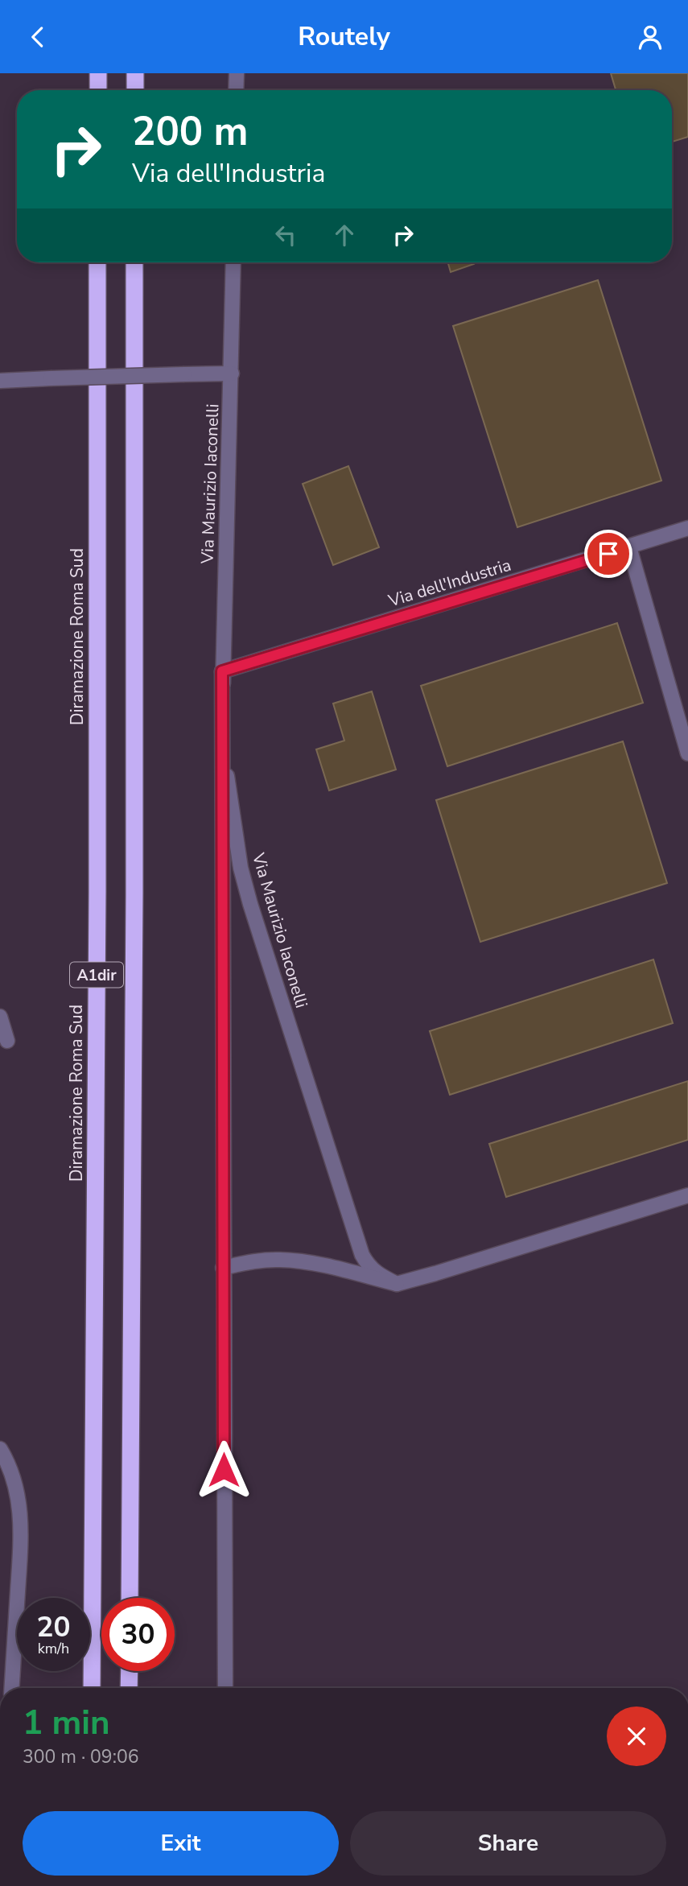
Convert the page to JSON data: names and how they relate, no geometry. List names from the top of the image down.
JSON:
{
  "streets": {
    "highway": ["Diramazione Roma Sud", "A1dir"],
    "street": ["Via Maurizio Iaconelli", "Via dell'Industria"]
  },
  "crossings": [
    ["Via Maurizio Iaconelli", "Via dell'Industria"]
  ],
  "page": {
    "header": "Routely",
    "turn": ["200 m", "Via dell'Industria"],
    "speed": "20 km/h",
    "limit": "30",
    "heading": ["1 min", "300 m · 09:06"],
    "buttons": ["Exit", "Share"]
  }
}
